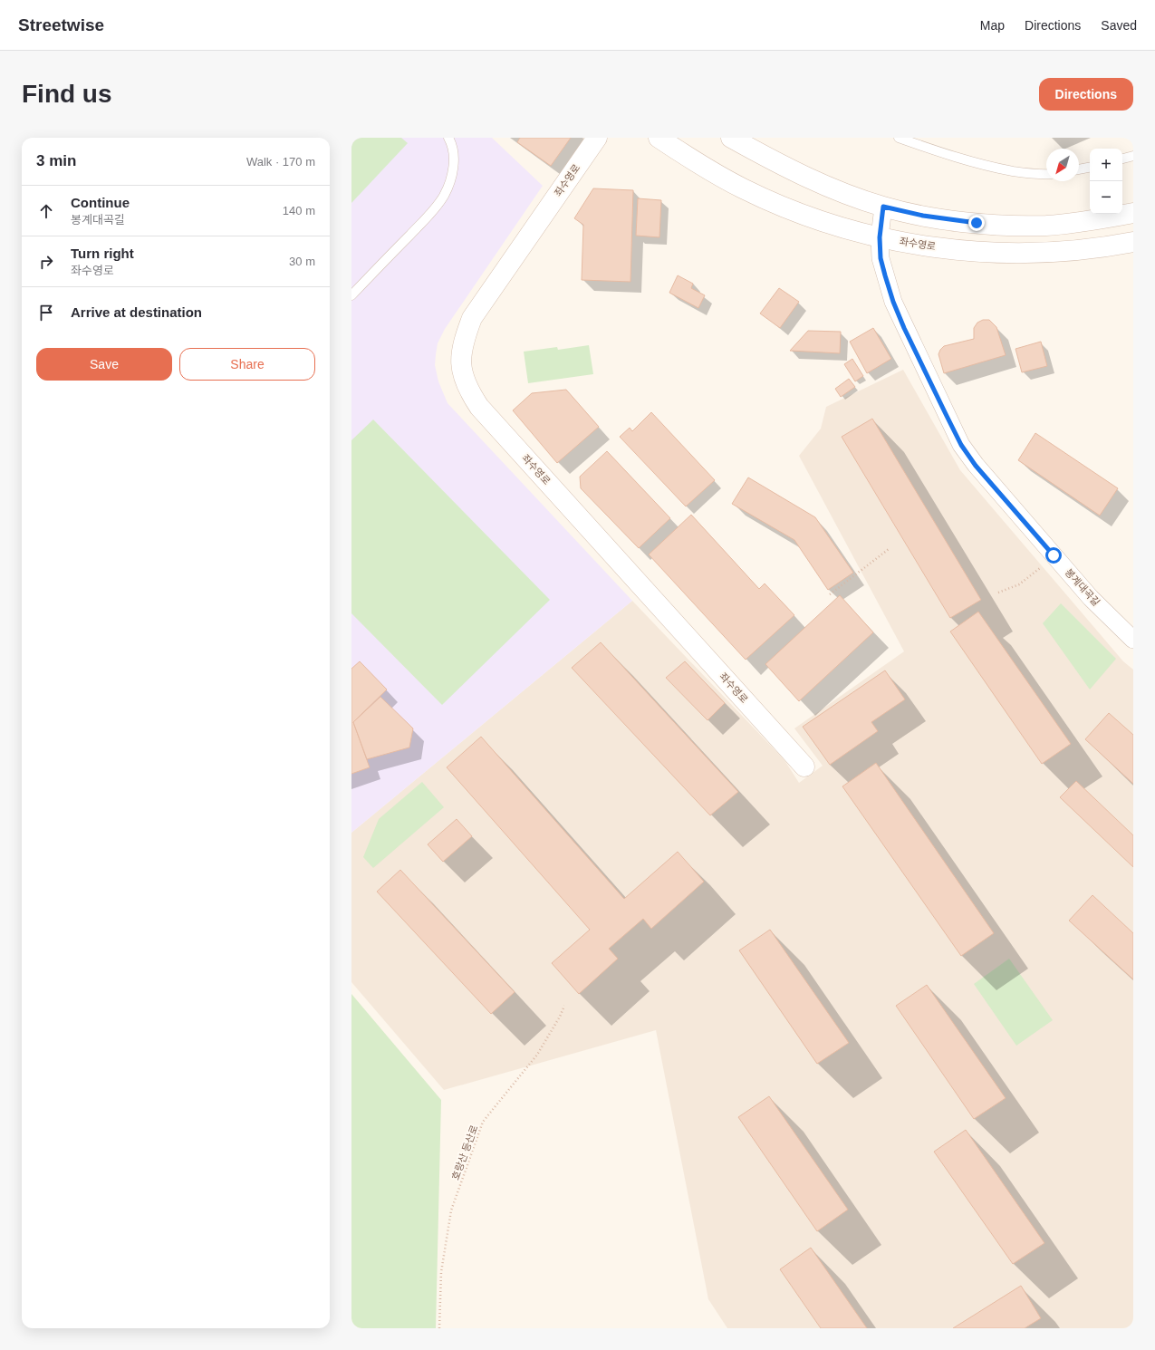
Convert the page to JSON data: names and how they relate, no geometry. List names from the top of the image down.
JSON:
{
  "streets": {
    "street": ["좌수영로", "봉계대곡길"],
    "path": ["호랑산 등산로"]
  },
  "crossings": [
    ["좌수영로", "봉계대곡길"]
  ],
  "north": "bottom left",
  "page": {
    "header": "Streetwise",
    "nav": ["Map", "Directions", "Saved"],
    "buttons": [
      "Directions",
      ["Save", "Share"]
    ],
    "title": "Find us",
    "heading": ["3 min", "Walk · 170 m"],
    "map_buttons": ["+", "−"],
    "list": [
      ["Continue", "봉계대곡길", "140 m"],
      ["Turn right", "좌수영로", "30 m"],
      "Arrive at destination"
    ]
  }
}
